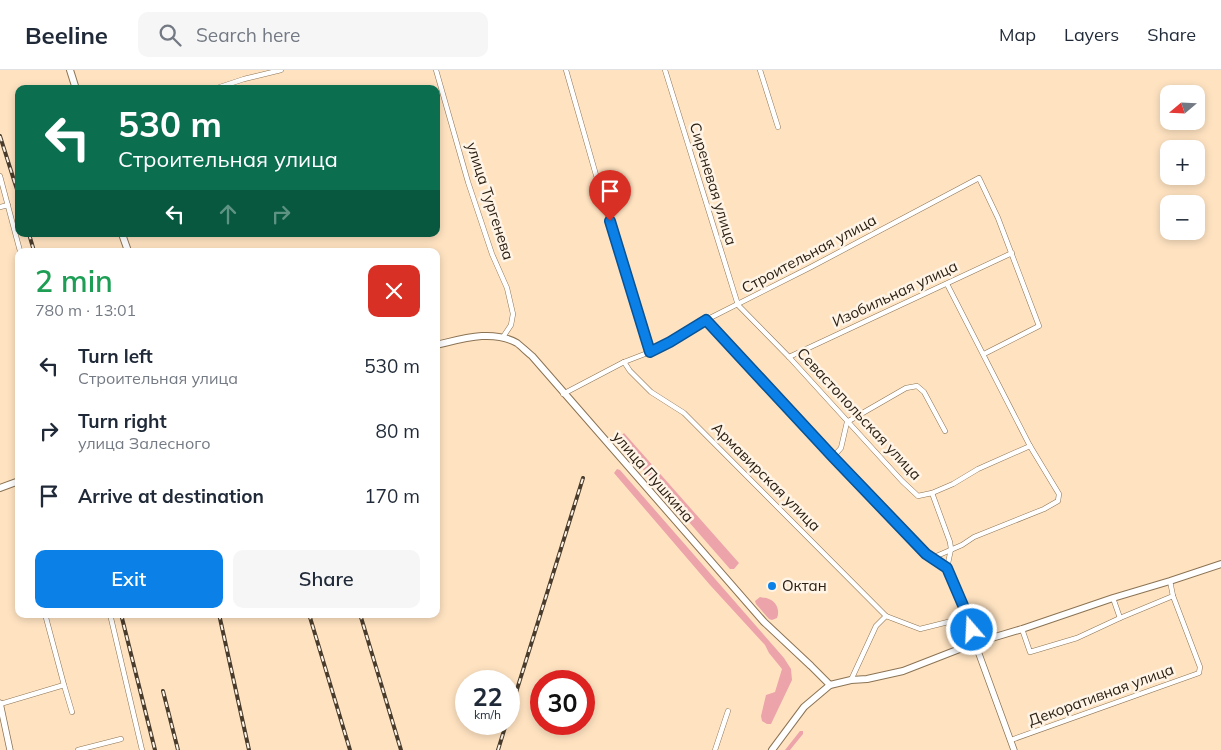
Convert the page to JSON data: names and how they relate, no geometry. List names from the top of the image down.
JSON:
{
  "streets": {
    "main road": ["улица Пушкина"],
    "street": [
      "Сиреневая улица",
      "улица Тургенева",
      "Строительная улица",
      "Изобильная улица",
      "Севастопольская улица",
      "Армавирская улица",
      "Декоративная улица"
    ]
  },
  "crossings": [
    ["Сиреневая улица", "Строительная улица"],
    ["Сиреневая улица", "Севастопольская улица"],
    ["улица Тургенева", "улица Пушкина"],
    ["Строительная улица", "Изобильная улица"],
    ["Строительная улица", "Севастопольская улица"],
    ["Строительная улица", "улица Пушкина"],
    ["Строительная улица", "Армавирская улица"],
    ["Изобильная улица", "Севастопольская улица"]
  ],
  "places": ["Октан"],
  "north": "left",
  "page": {
    "header": "Beeline",
    "search": "Search here",
    "nav": ["Map", "Layers", "Share"],
    "map_buttons": ["+", "−"],
    "turn": ["530 m", "Строительная улица"],
    "heading": ["2 min", "780 m · 13:01"],
    "list": [
      {
        "name": "Turn left",
        "note": "Строительная улица",
        "value": "530 m"
      },
      {
        "name": "Turn right",
        "note": "улица Залесного",
        "value": "80 m"
      },
      {
        "name": "Arrive at destination",
        "value": "170 m"
      }
    ],
    "buttons": ["Exit", "Share"],
    "speed": "22 km/h",
    "limit": "30"
  }
}
